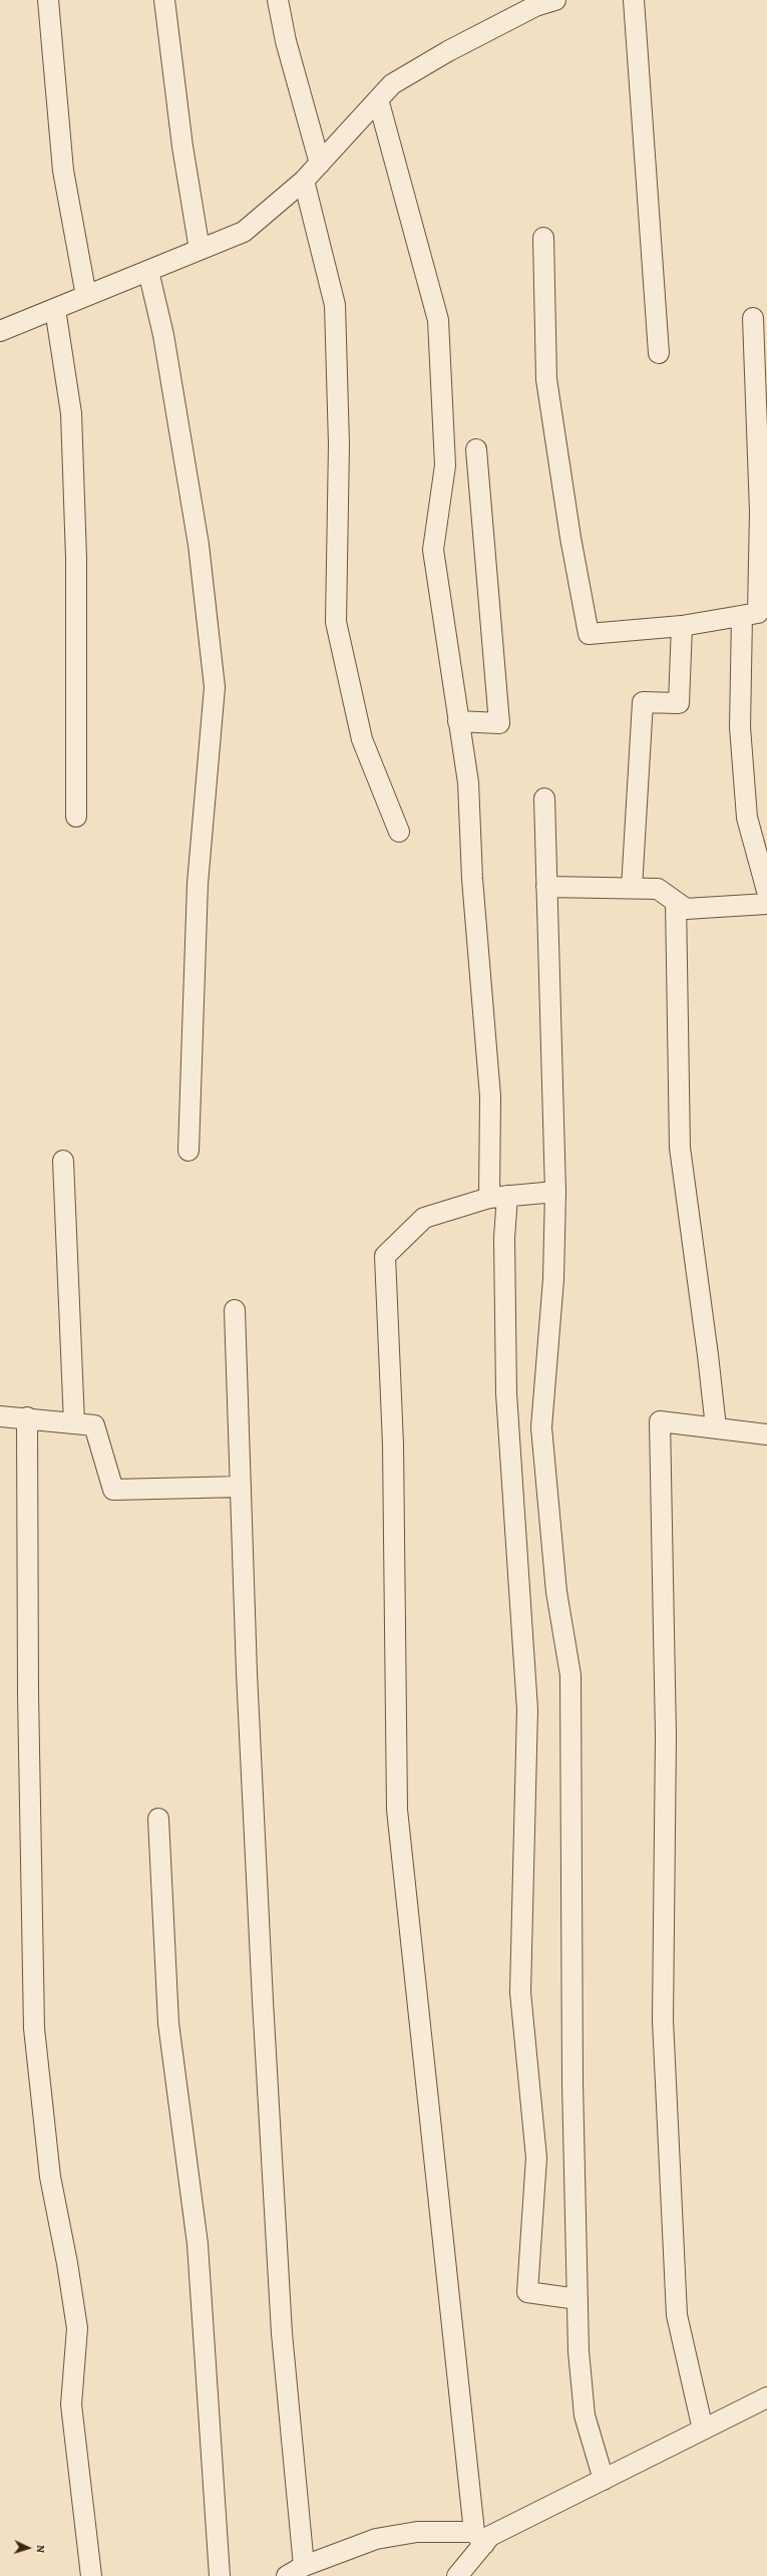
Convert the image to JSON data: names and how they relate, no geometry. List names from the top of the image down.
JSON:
{
  "north": "right"
}
